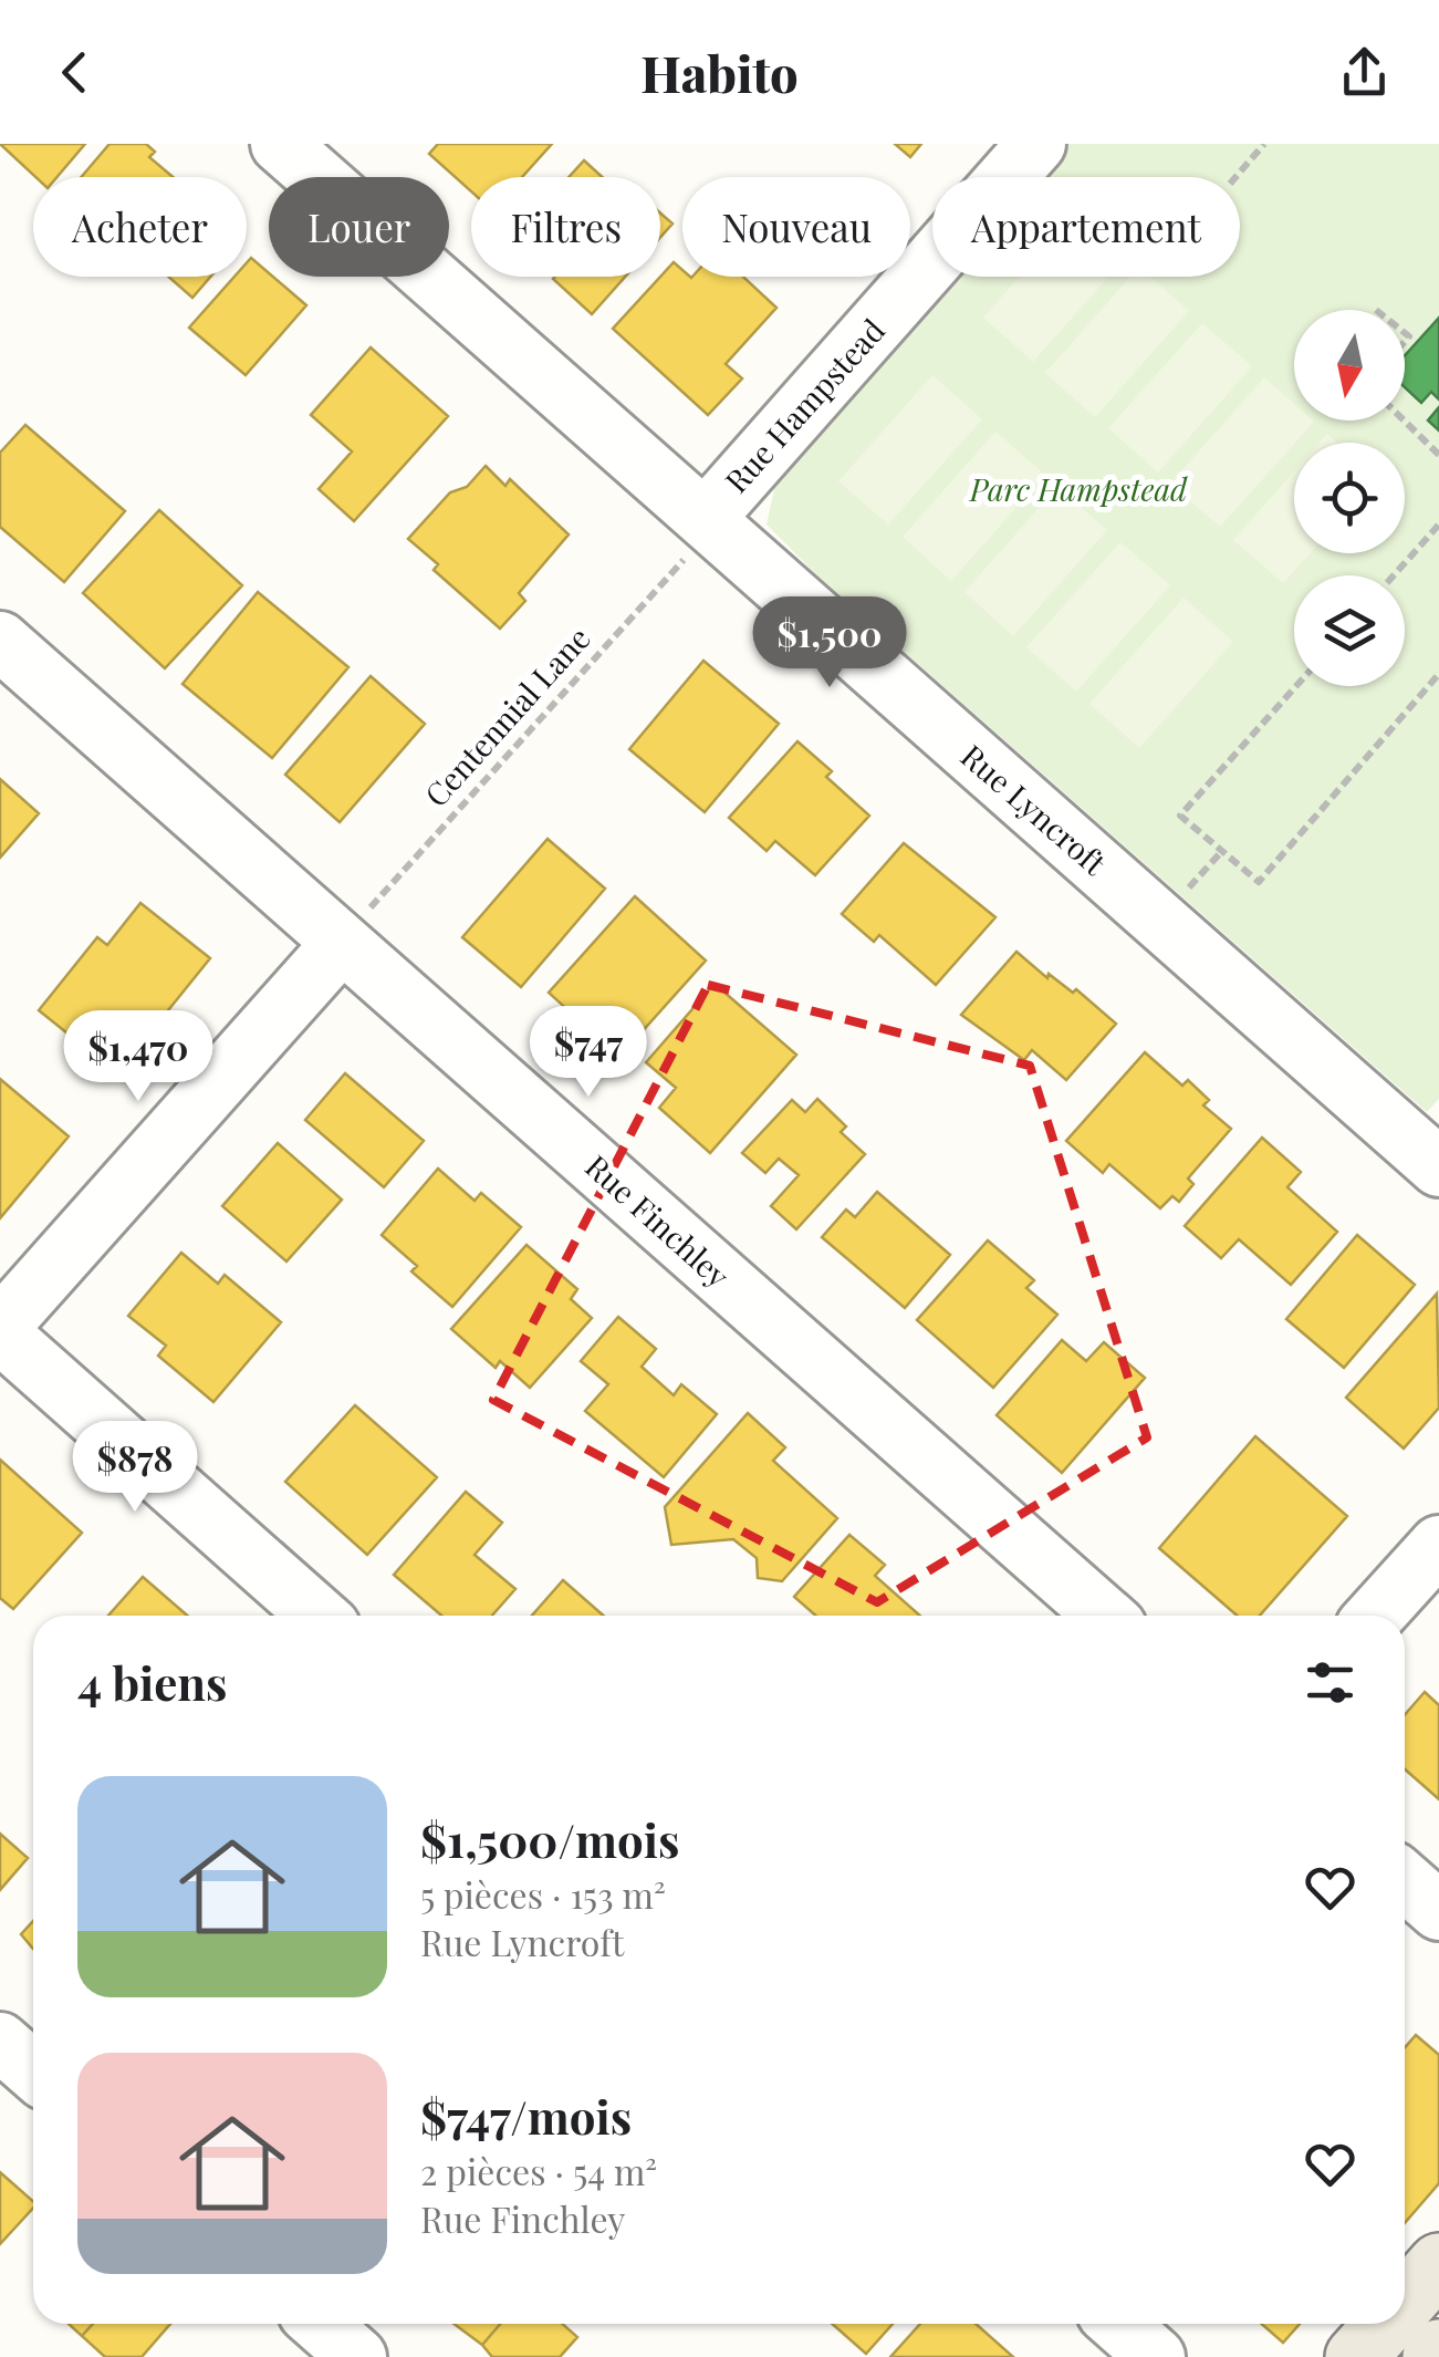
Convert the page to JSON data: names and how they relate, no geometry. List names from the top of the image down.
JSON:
{
  "streets": {
    "street": ["Rue Hampstead", "Rue Lyncroft", "Rue Finchley"],
    "path": ["Centennial Lane"]
  },
  "crossings": [
    ["Rue Hampstead", "Centennial Lane"],
    ["Rue Hampstead", "Rue Lyncroft"],
    ["Centennial Lane", "Rue Lyncroft"],
    ["Centennial Lane", "Rue Finchley"]
  ],
  "parks": ["Parc Hampstead"],
  "north": "bottom",
  "page": {
    "header": "Habito",
    "chip": [
      "Acheter",
      "Louer",
      "Filtres",
      "Nouveau",
      "Appartement"
    ],
    "price": [
      "$1,500",
      "$747",
      "$1,470",
      "$878"
    ],
    "heading": "4 biens",
    "list": [
      {
        "name": "$1,500/mois",
        "note": "5 pièces · 153 m² · Rue Lyncroft"
      },
      {
        "name": "$747/mois",
        "note": "2 pièces · 54 m² · Rue Finchley"
      }
    ]
  }
}
